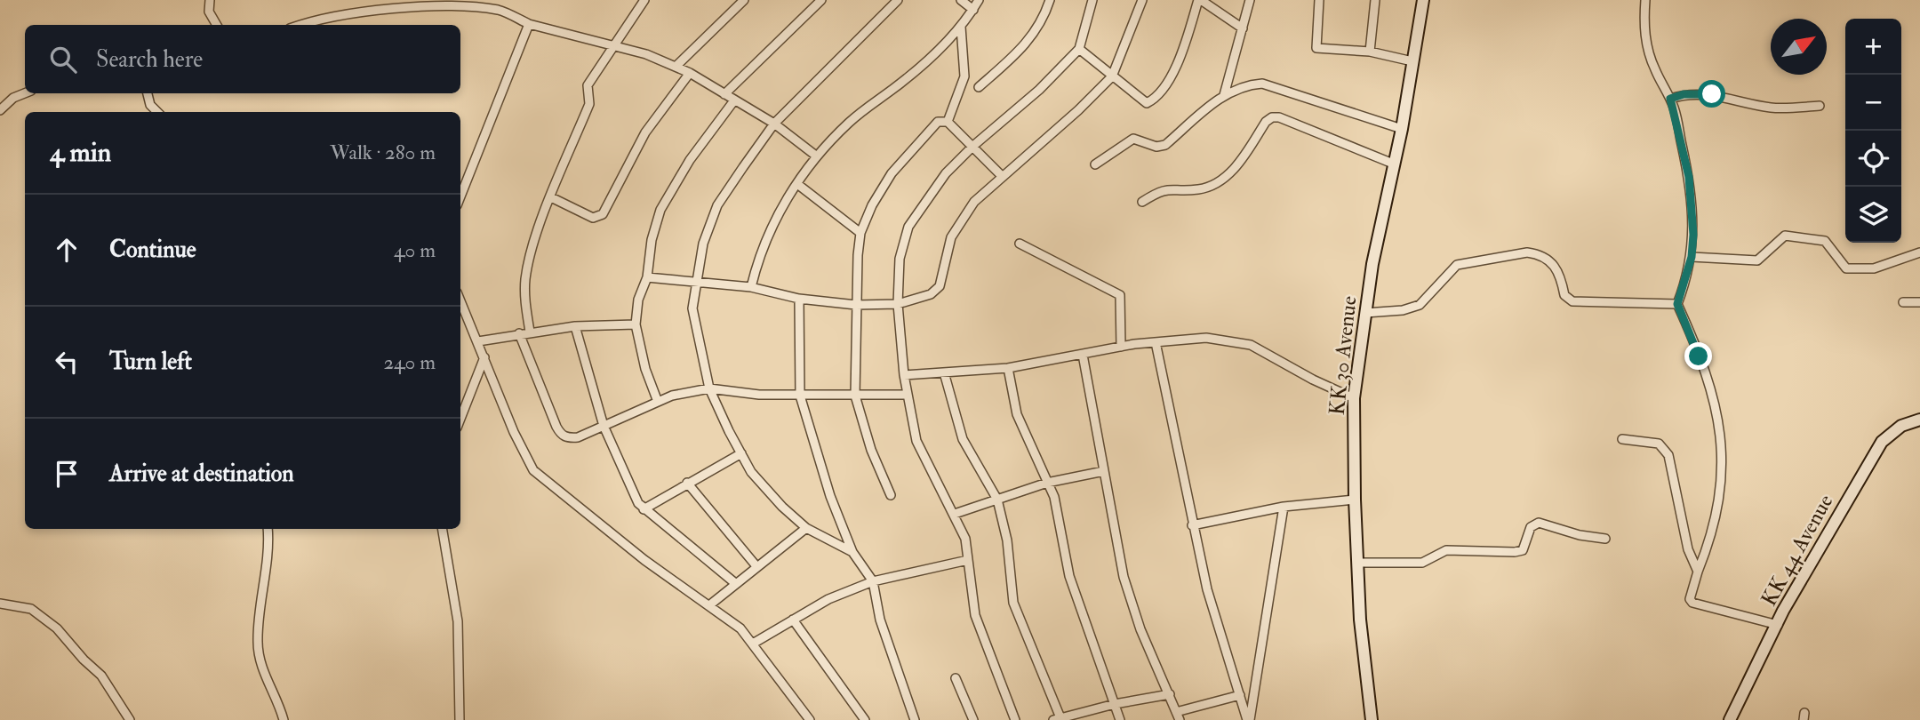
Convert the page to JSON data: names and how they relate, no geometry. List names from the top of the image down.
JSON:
{
  "streets": {
    "main road": ["KK 30 Avenue", "KK 44 Avenue"]
  },
  "north": "top right",
  "page": {
    "map_buttons": ["+", "−"],
    "search": "Search here",
    "heading": ["4 min", "Walk · 280 m"],
    "list": [
      ["Continue", "40 m"],
      ["Turn left", "240 m"],
      "Arrive at destination"
    ]
  }
}
